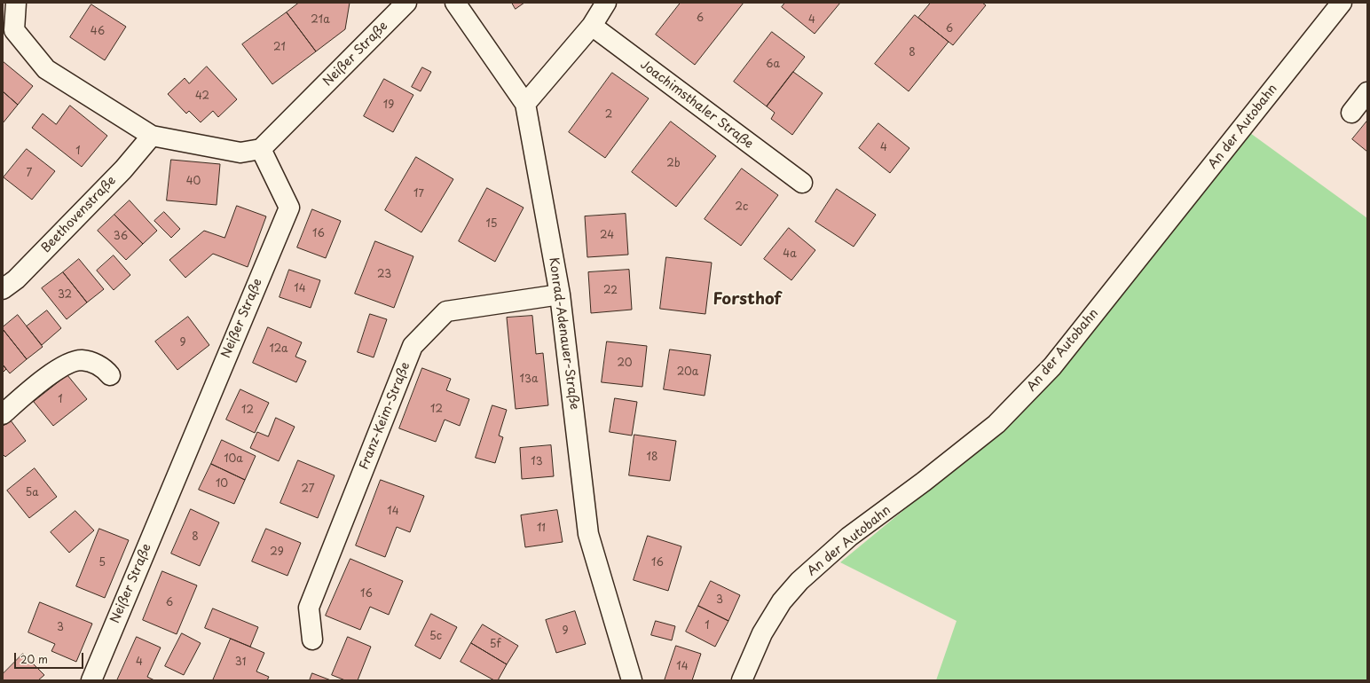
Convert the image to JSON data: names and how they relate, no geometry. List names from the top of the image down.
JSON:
{
  "streets": {
    "street": [
      "Neißer Straße",
      "Joachimsthaler Straße",
      "An der Autobahn",
      "Beethovenstraße",
      "Konrad-Adenauer-Straße",
      "Franz-Keim-Straße"
    ]
  },
  "crossings": [
    ["Konrad-Adenauer-Straße", "Franz-Keim-Straße"]
  ],
  "districts": ["Forsthof"],
  "house_numbers": [
    "6",
    "21a",
    "4",
    "6",
    "46",
    "21",
    "8",
    "6a",
    "42",
    "19",
    "2",
    "4",
    "1",
    "2b",
    "7",
    "40",
    "17",
    "2c",
    "15",
    "16",
    "24",
    "36",
    "4a",
    "23",
    "14",
    "22",
    "32",
    "9",
    "12a",
    "20",
    "20a",
    "13a",
    "1",
    "12",
    "12",
    "18",
    "10a",
    "13",
    "10",
    "27",
    "5a",
    "14",
    "11",
    "8",
    "29",
    "5",
    "16",
    "16",
    "3",
    "6",
    "1",
    "3",
    "9",
    "5c",
    "5f",
    "4",
    "31",
    "14"
  ],
  "scale_bar": "20 m"
}
